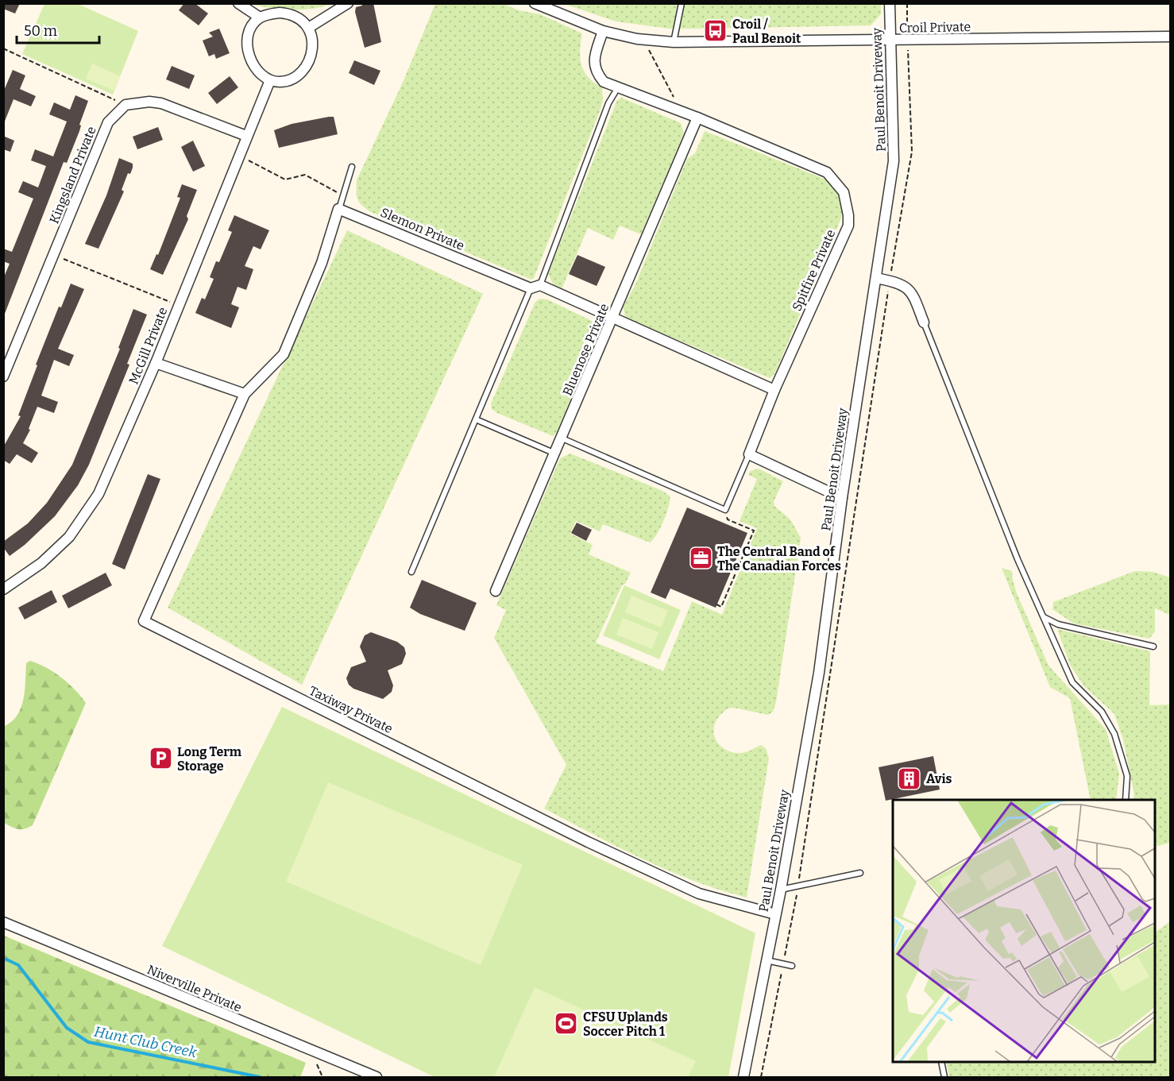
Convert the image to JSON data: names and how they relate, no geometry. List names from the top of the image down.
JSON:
{
  "streets": {
    "street": [
      "Croil Private",
      "Paul Benoit Driveway",
      "Kingsland Private",
      "Slemon Private",
      "Spitfire Private",
      "McGill Private",
      "Bluenose Private",
      "Taxiway Private",
      "Niverville Private"
    ]
  },
  "crossings": [
    ["Croil Private", "Paul Benoit Driveway"],
    ["Croil Private", "Spitfire Private"],
    ["Paul Benoit Driveway", "Taxiway Private"],
    ["Slemon Private", "Spitfire Private"],
    ["Slemon Private", "Bluenose Private"],
    ["Spitfire Private", "Bluenose Private"]
  ],
  "water": ["Hunt Club Creek"],
  "places": {
    "bus stop": ["Croil / Paul Benoit"],
    "office": ["The Central Band of The Canadian Forces"],
    "parking": ["Long Term Storage"],
    "building": ["Avis"],
    "sports": ["CFSU Uplands Soccer Pitch 1"]
  },
  "scale_bar": "50 m"
}
